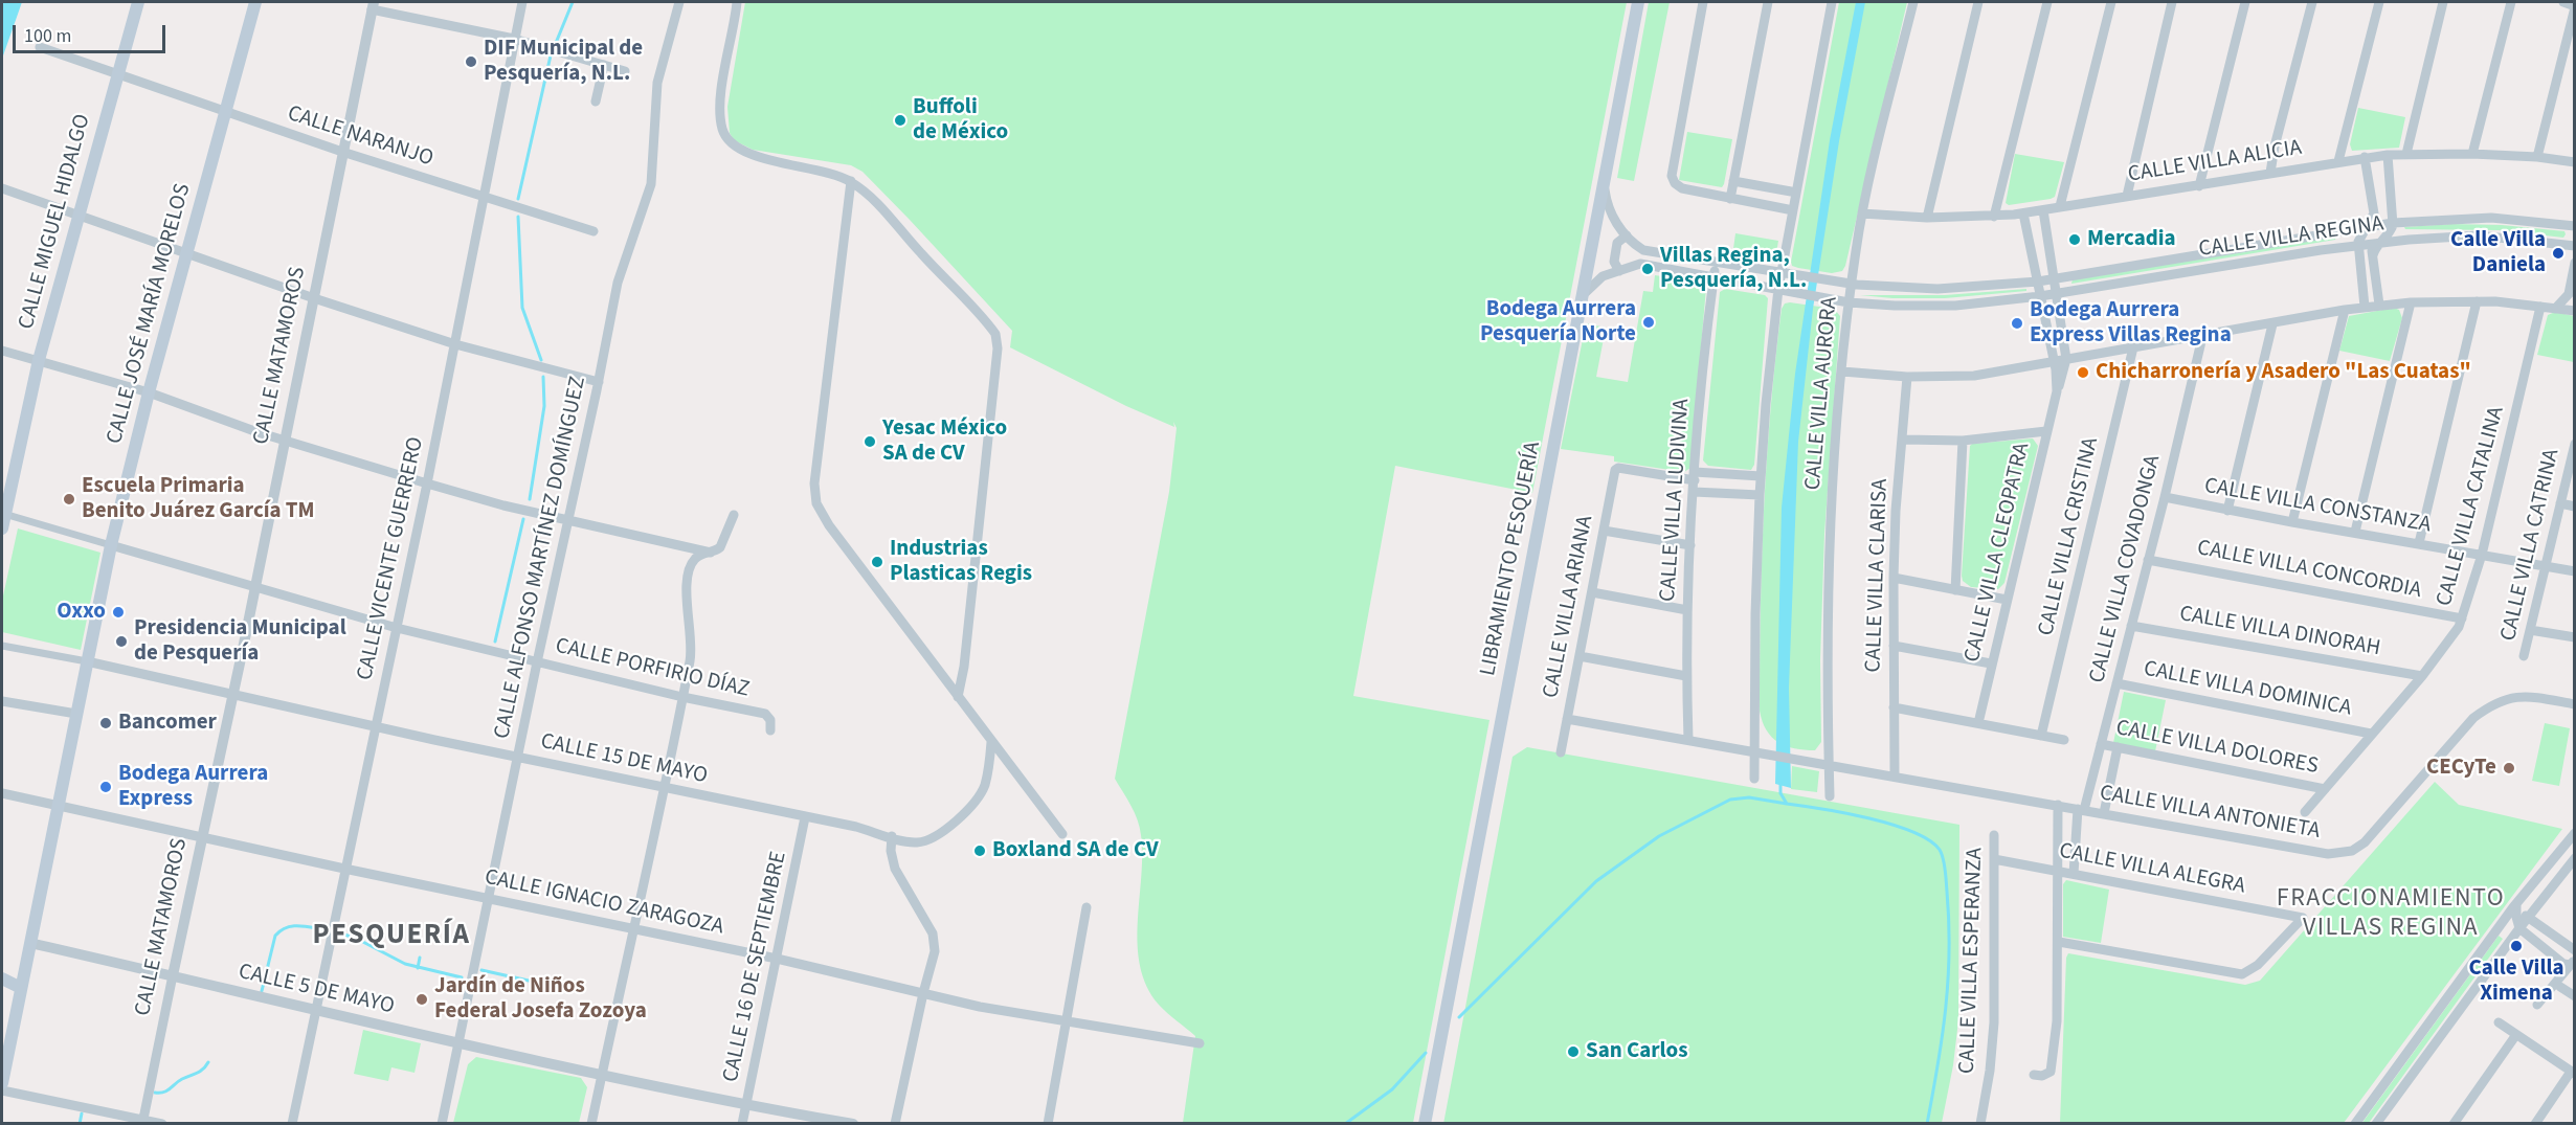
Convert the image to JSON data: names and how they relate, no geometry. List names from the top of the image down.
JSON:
{
  "streets": {
    "main road": ["CALLE MIGUEL HIDALGO", "CALLE JOSÉ MARÍA MORELOS", "LIBRAMIENTO PESQUERÍA"],
    "street": [
      "CALLE NARANJO",
      "CALLE VILLA ALICIA",
      "CALLE VILLA REGINA",
      "CALLE MATAMOROS",
      "CALLE VILLA AURORA",
      "CALLE VILLA LUDIVINA",
      "CALLE VILLA CONSTANZA",
      "CALLE VILLA CATALINA",
      "CALLE VILLA CRISTINA",
      "CALLE VILLA CATRINA",
      "CALLE VILLA CLEOPATRA",
      "CALLE ALFONSO MARTÍNEZ DOMÍNGUEZ",
      "CALLE VICENTE GUERRERO",
      "CALLE VILLA COVADONGA",
      "CALLE VILLA CONCORDIA",
      "CALLE VILLA CLARISA",
      "CALLE VILLA ARIANA",
      "CALLE VILLA DINORAH",
      "CALLE PORFIRIO DÍAZ",
      "CALLE VILLA DOMINICA",
      "CALLE VILLA DOLORES",
      "CALLE 15 DE MAYO",
      "CALLE VILLA ANTONIETA",
      "CALLE VILLA ALEGRA",
      "CALLE IGNACIO ZARAGOZA",
      "CALLE VILLA ESPERANZA",
      "CALLE 16 DE SEPTIEMBRE",
      "CALLE 5 DE MAYO"
    ]
  },
  "crossings": [
    ["CALLE NARANJO", "CALLE MIGUEL HIDALGO"],
    ["CALLE NARANJO", "CALLE JOSÉ MARÍA MORELOS"],
    ["CALLE NARANJO", "CALLE MATAMOROS"],
    ["CALLE NARANJO", "CALLE VICENTE GUERRERO"],
    ["CALLE VILLA ALICIA", "CALLE VILLA AURORA"],
    ["CALLE VILLA ALICIA", "CALLE VILLA CLEOPATRA"],
    ["CALLE MIGUEL HIDALGO", "CALLE PORFIRIO DÍAZ"],
    ["CALLE VILLA REGINA", "CALLE VILLA AURORA"],
    ["CALLE VILLA REGINA", "CALLE VILLA CLEOPATRA"],
    ["CALLE JOSÉ MARÍA MORELOS", "CALLE PORFIRIO DÍAZ"],
    ["CALLE JOSÉ MARÍA MORELOS", "CALLE 15 DE MAYO"],
    ["CALLE JOSÉ MARÍA MORELOS", "CALLE IGNACIO ZARAGOZA"],
    ["CALLE JOSÉ MARÍA MORELOS", "CALLE 5 DE MAYO"],
    ["CALLE MATAMOROS", "CALLE PORFIRIO DÍAZ"],
    ["CALLE MATAMOROS", "CALLE 15 DE MAYO"],
    ["CALLE MATAMOROS", "CALLE IGNACIO ZARAGOZA"],
    ["CALLE MATAMOROS", "CALLE 5 DE MAYO"],
    ["CALLE VILLA AURORA", "CALLE VILLA ANTONIETA"],
    ["CALLE VILLA LUDIVINA", "CALLE VILLA ARIANA"],
    ["CALLE VILLA CONSTANZA", "CALLE VILLA CATALINA"],
    ["CALLE VILLA CONSTANZA", "CALLE VILLA CATRINA"],
    ["CALLE VILLA CONSTANZA", "CALLE VILLA COVADONGA"],
    ["CALLE VILLA CATALINA", "CALLE VILLA CONCORDIA"],
    ["CALLE VILLA CATALINA", "CALLE VILLA DINORAH"],
    ["CALLE VILLA CATALINA", "CALLE VILLA DOMINICA"],
    ["CALLE VILLA CATALINA", "CALLE VILLA DOLORES"],
    ["CALLE ALFONSO MARTÍNEZ DOMÍNGUEZ", "CALLE PORFIRIO DÍAZ"],
    ["CALLE ALFONSO MARTÍNEZ DOMÍNGUEZ", "CALLE 15 DE MAYO"],
    ["CALLE ALFONSO MARTÍNEZ DOMÍNGUEZ", "CALLE IGNACIO ZARAGOZA"],
    ["CALLE ALFONSO MARTÍNEZ DOMÍNGUEZ", "CALLE 5 DE MAYO"],
    ["CALLE VICENTE GUERRERO", "CALLE PORFIRIO DÍAZ"],
    ["CALLE VICENTE GUERRERO", "CALLE 15 DE MAYO"],
    ["CALLE VICENTE GUERRERO", "CALLE IGNACIO ZARAGOZA"],
    ["CALLE VICENTE GUERRERO", "CALLE 5 DE MAYO"],
    ["CALLE VILLA COVADONGA", "CALLE VILLA CONCORDIA"],
    ["CALLE VILLA COVADONGA", "CALLE VILLA DINORAH"],
    ["CALLE VILLA COVADONGA", "CALLE VILLA DOMINICA"],
    ["CALLE VILLA COVADONGA", "CALLE VILLA DOLORES"],
    ["CALLE VILLA COVADONGA", "CALLE VILLA ANTONIETA"],
    ["CALLE VILLA COVADONGA", "CALLE VILLA ALEGRA"],
    ["CALLE VILLA CLARISA", "CALLE VILLA ANTONIETA"],
    ["CALLE 15 DE MAYO", "CALLE 16 DE SEPTIEMBRE"],
    ["CALLE VILLA ALEGRA", "CALLE VILLA ESPERANZA"],
    ["CALLE IGNACIO ZARAGOZA", "CALLE 16 DE SEPTIEMBRE"],
    ["CALLE 16 DE SEPTIEMBRE", "CALLE 5 DE MAYO"]
  ],
  "districts": ["FRACCIONAMIENTO VILLAS REGINA", "PESQUERÍA"],
  "places": [
    "DIF Municipal de Pesquería, N.L.",
    "Buffoli de México",
    "Mercadia",
    "Calle Villa Daniela",
    "Villas Regina, Pesquería, N.L.",
    "Bodega Aurrera Pesquería Norte",
    "Bodega Aurrera Express Villas Regina",
    "Chicharronería y Asadero \"Las Cuatas\"",
    "Yesac México SA de CV",
    "Escuela Primaria Benito Juárez García TM",
    "Industrias Plasticas Regis",
    "Oxxo",
    "Presidencia Municipal de Pesquería",
    "Bancomer",
    "CECyTe",
    "Bodega Aurrera Express",
    "Boxland SA de CV",
    "Calle Villa Ximena",
    "Jardín de Niños Federal Josefa Zozoya",
    "San Carlos"
  ],
  "scale_bar": "100 m"
}
